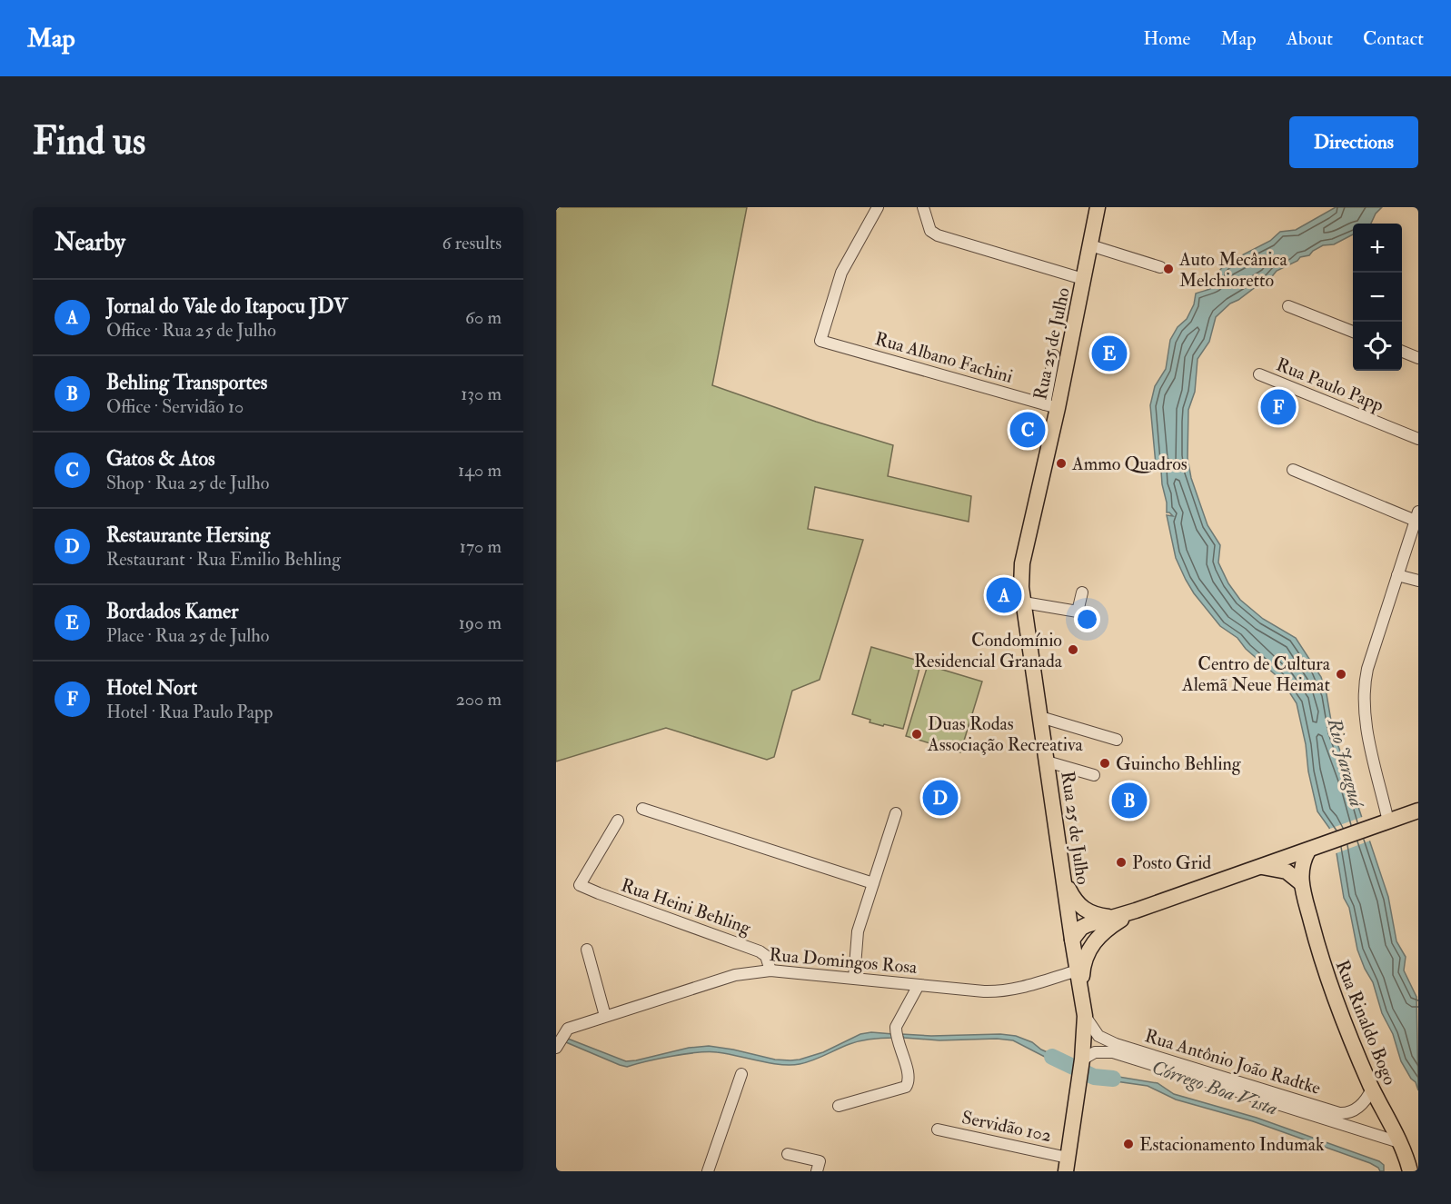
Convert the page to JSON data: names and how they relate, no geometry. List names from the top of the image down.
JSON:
{
  "streets": {
    "main road": ["Rua 25 de Julho", "Rua Rinaldo Bogo"],
    "street": [
      "Rua Albano Fachini",
      "Rua Paulo Papp",
      "Rua Heini Behling",
      "Rua Domingos Rosa",
      "Rua Antônio João Radtke",
      "Servidão 102"
    ]
  },
  "crossings": [
    ["Rua 25 de Julho", "Rua Albano Fachini"],
    ["Rua 25 de Julho", "Rua Domingos Rosa"],
    ["Rua Heini Behling", "Rua Domingos Rosa"],
    ["Rua Rinaldo Bogo", "Rua Antônio João Radtke"]
  ],
  "water": ["Rio Jaraguá", "Córrego Boa Vista"],
  "places": [
    "Auto Mecânica Melchioretto",
    "Ammo Quadros",
    "Condomínio Residencial Granada",
    "Centro de Cultura Alemã Neue Heimat",
    "Duas Rodas Associação Recreativa",
    "Guincho Behling",
    "Posto Grid",
    "Estacionamento Indumak"
  ],
  "page": {
    "header": "Map",
    "nav": [
      "Home",
      "Map",
      "About",
      "Contact"
    ],
    "buttons": "Directions",
    "title": "Find us",
    "heading": ["Nearby", "6 results"],
    "map_buttons": ["+", "−"],
    "list": [
      {
        "mark": "A",
        "name": "Jornal do Vale do Itapocu JDV",
        "note": "Office · Rua 25 de Julho",
        "value": "60 m"
      },
      {
        "mark": "B",
        "name": "Behling Transportes",
        "note": "Office · Servidão 10",
        "value": "130 m"
      },
      {
        "mark": "C",
        "name": "Gatos & Atos",
        "note": "Shop · Rua 25 de Julho",
        "value": "140 m"
      },
      {
        "mark": "D",
        "name": "Restaurante Hersing",
        "note": "Restaurant · Rua Emilio Behling",
        "value": "170 m"
      },
      {
        "mark": "E",
        "name": "Bordados Kamer",
        "note": "Place · Rua 25 de Julho",
        "value": "190 m"
      },
      {
        "mark": "F",
        "name": "Hotel Nort",
        "note": "Hotel · Rua Paulo Papp",
        "value": "200 m"
      }
    ],
    "pins": [
      "E",
      "F",
      "C",
      "A",
      "D",
      "B"
    ]
  }
}
